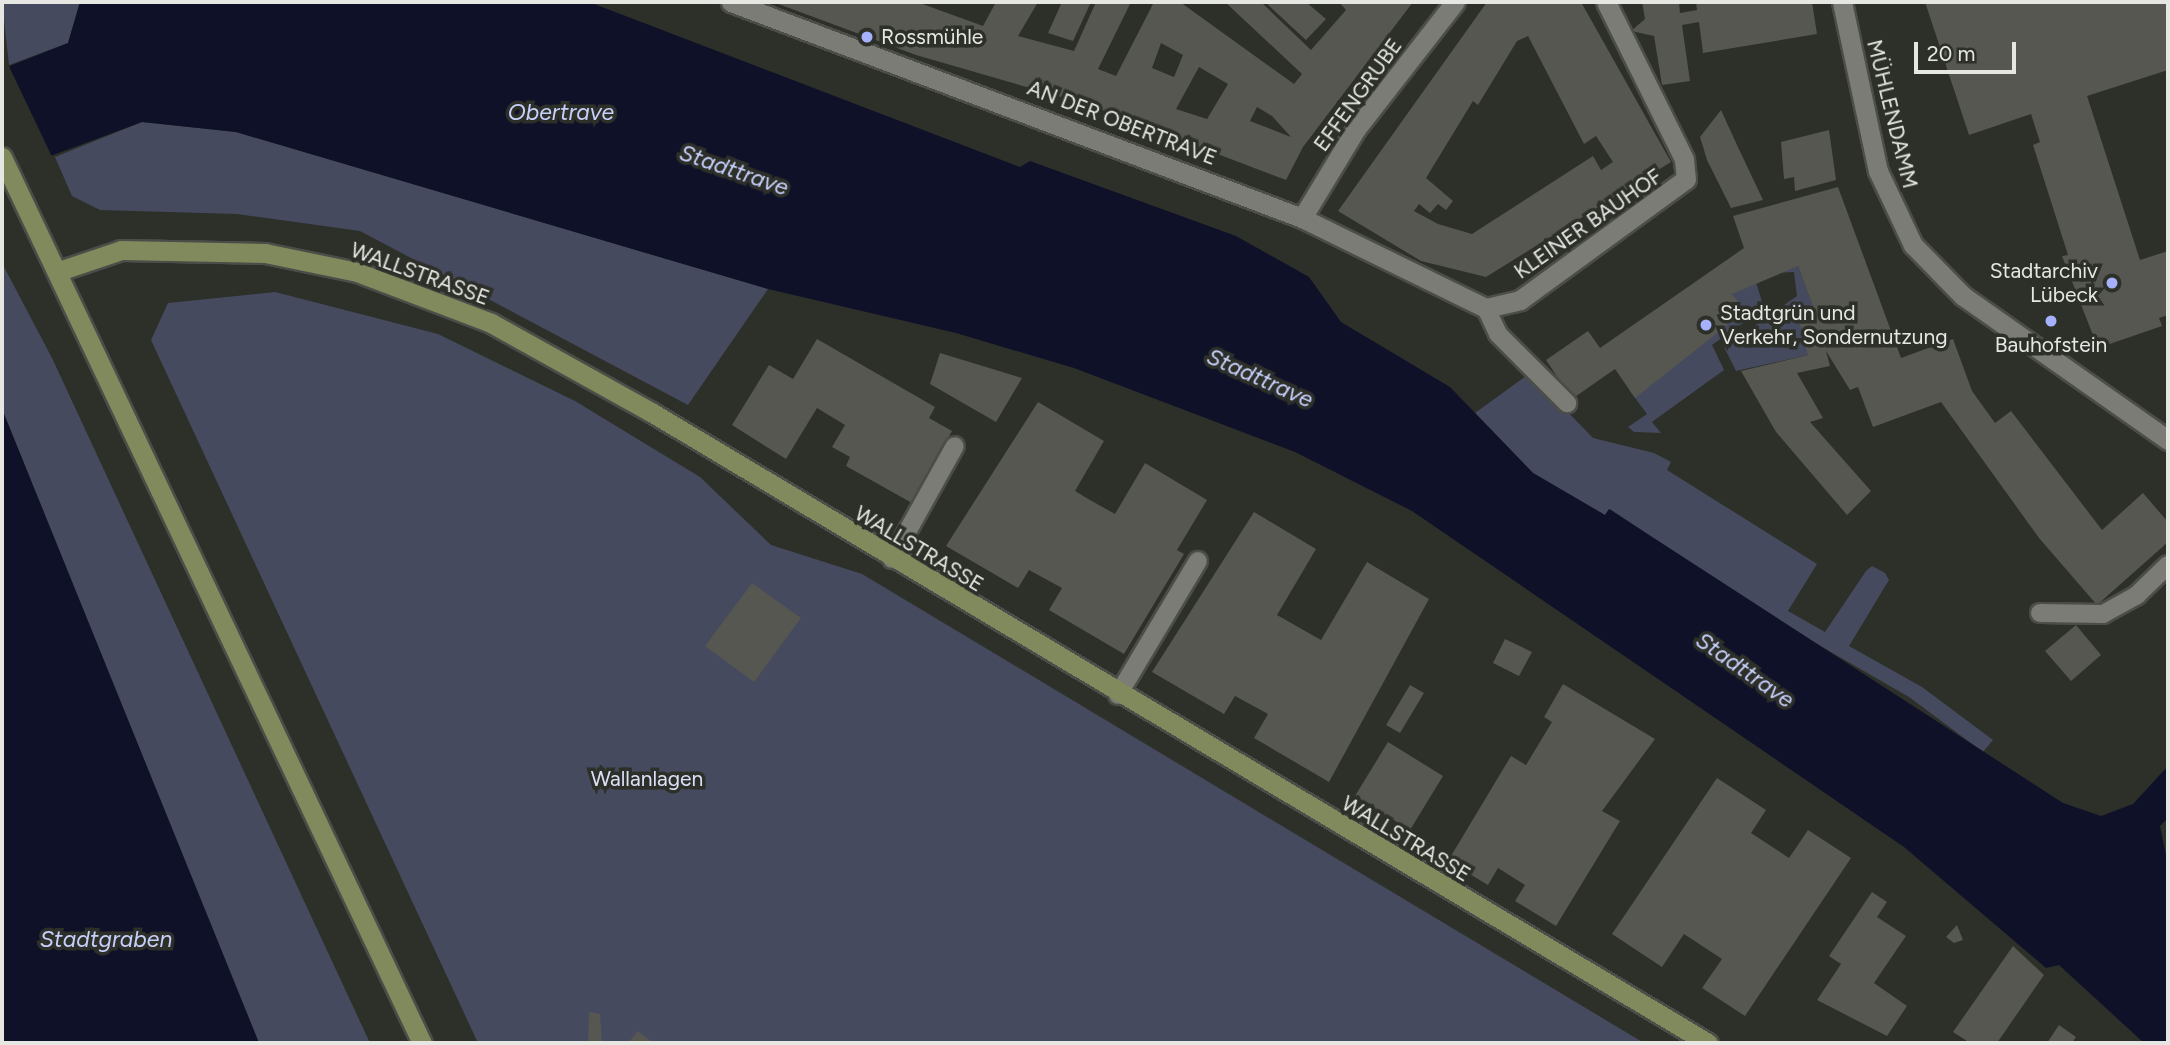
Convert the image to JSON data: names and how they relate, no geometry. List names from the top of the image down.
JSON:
{
  "streets": {
    "main road": ["WALLSTRASSE"],
    "street": [
      "EFFENGRUBE",
      "MÜHLENDAMM",
      "AN DER OBERTRAVE",
      "KLEINER BAUHOF"
    ]
  },
  "crossings": [
    ["EFFENGRUBE", "AN DER OBERTRAVE"],
    ["AN DER OBERTRAVE", "KLEINER BAUHOF"]
  ],
  "water": ["Obertrave", "Stadttrave", "Stadtgraben"],
  "parks": ["Wallanlagen"],
  "places": [
    "Rossmühle",
    "Stadtarchiv Lübeck",
    "Bauhofstein",
    "Stadtgrün und Verkehr, Sondernutzung"
  ],
  "scale_bar": "20 m"
}
